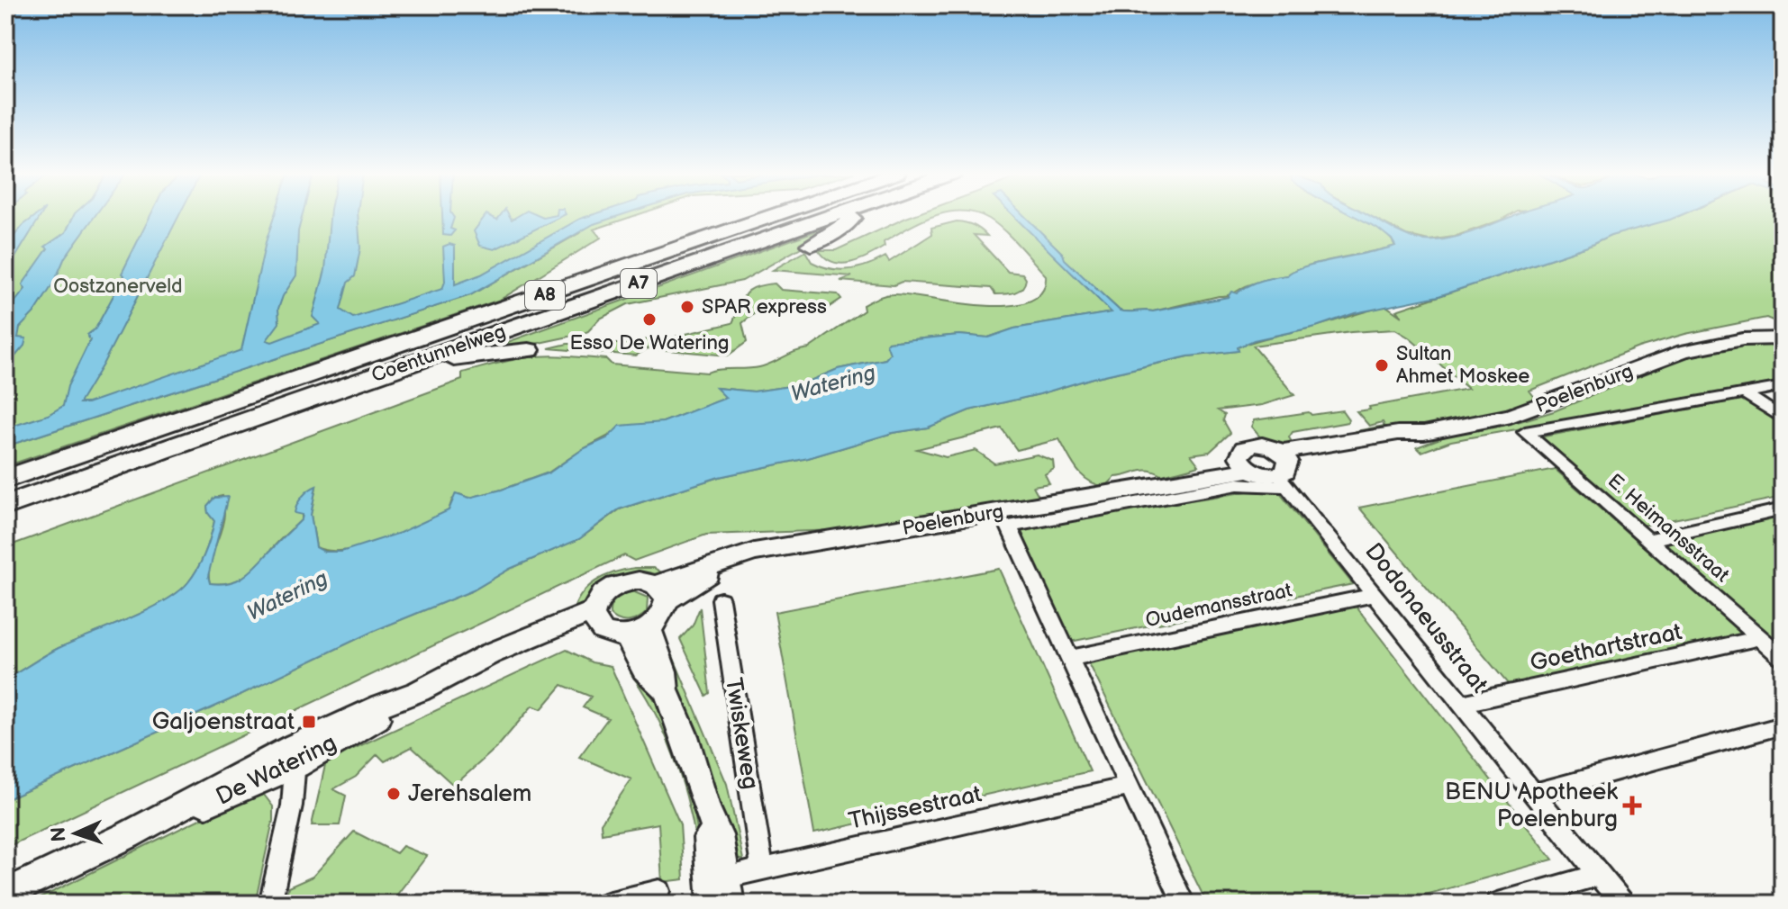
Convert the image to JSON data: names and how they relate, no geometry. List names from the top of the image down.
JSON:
{
  "streets": {
    "highway": ["A7", "A8", "Coentunnelweg"],
    "street": [
      "Poelenburg",
      "E. Heimansstraat",
      "Oudemansstraat",
      "Dodonaeusstraat",
      "Goethartstraat",
      "Twiskeweg",
      "De Watering",
      "Thijssestraat"
    ]
  },
  "crossings": [
    ["A8", "Coentunnelweg"],
    ["Poelenburg", "E. Heimansstraat"],
    ["Poelenburg", "Oudemansstraat"],
    ["Poelenburg", "Dodonaeusstraat"],
    ["Poelenburg", "De Watering"],
    ["E. Heimansstraat", "Goethartstraat"],
    ["Oudemansstraat", "Dodonaeusstraat"],
    ["Dodonaeusstraat", "Goethartstraat"],
    ["Twiskeweg", "Thijssestraat"]
  ],
  "water": ["Watering"],
  "parks": ["Oostzanerveld"],
  "places": {
    "other": [
      "SPAR express",
      "Esso De Watering",
      "Sultan Ahmet Moskee",
      "Jerehsalem"
    ],
    "transit": ["Galjoenstraat"],
    "health": ["BENU Apotheek Poelenburg"]
  },
  "north": "left"
}
